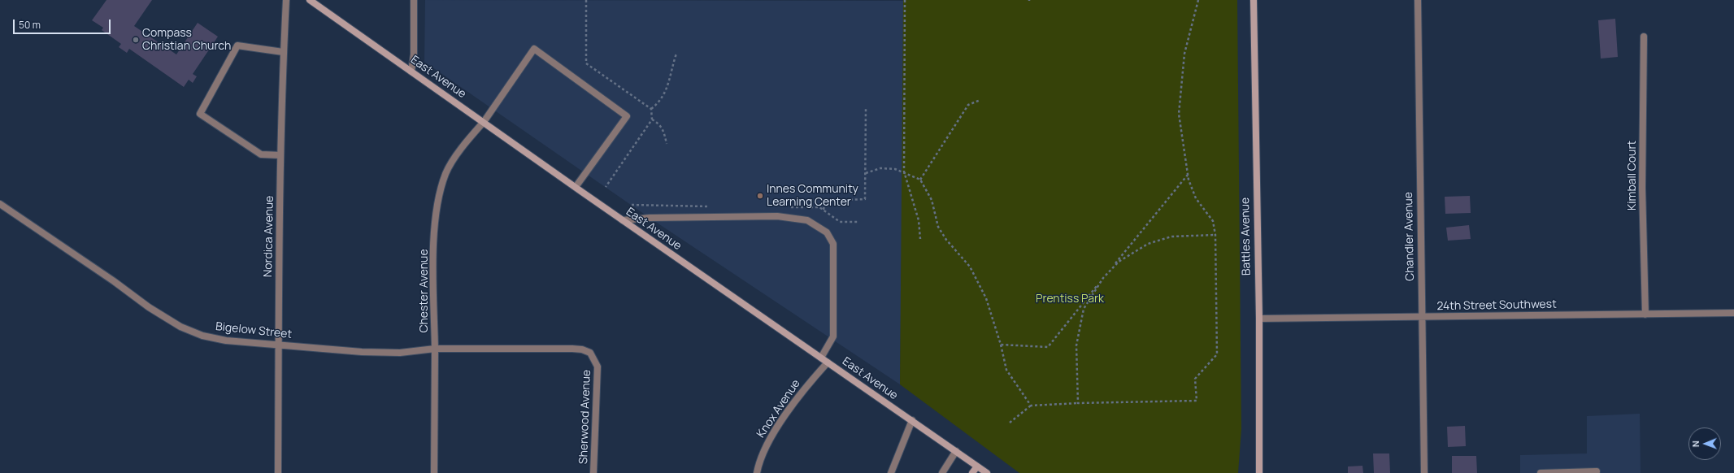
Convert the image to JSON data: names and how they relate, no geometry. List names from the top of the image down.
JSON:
{
  "streets": {
    "main road": ["East Avenue", "Battles Avenue"],
    "street": [
      "Kimball Court",
      "Nordica Avenue",
      "Chandler Avenue",
      "Chester Avenue",
      "24th Street Southwest",
      "Bigelow Street",
      "Knox Avenue",
      "Sherwood Avenue"
    ]
  },
  "crossings": [
    ["East Avenue", "Chester Avenue"],
    ["East Avenue", "Knox Avenue"],
    ["Kimball Court", "24th Street Southwest"],
    ["Nordica Avenue", "Bigelow Street"],
    ["Battles Avenue", "24th Street Southwest"],
    ["Chandler Avenue", "24th Street Southwest"],
    ["Chester Avenue", "Bigelow Street"],
    ["Bigelow Street", "Sherwood Avenue"]
  ],
  "parks": ["Prentiss Park"],
  "places": ["Compass Christian Church", "Innes Community Learning Center"],
  "scale_bar": "50 m",
  "north": "left"
}
